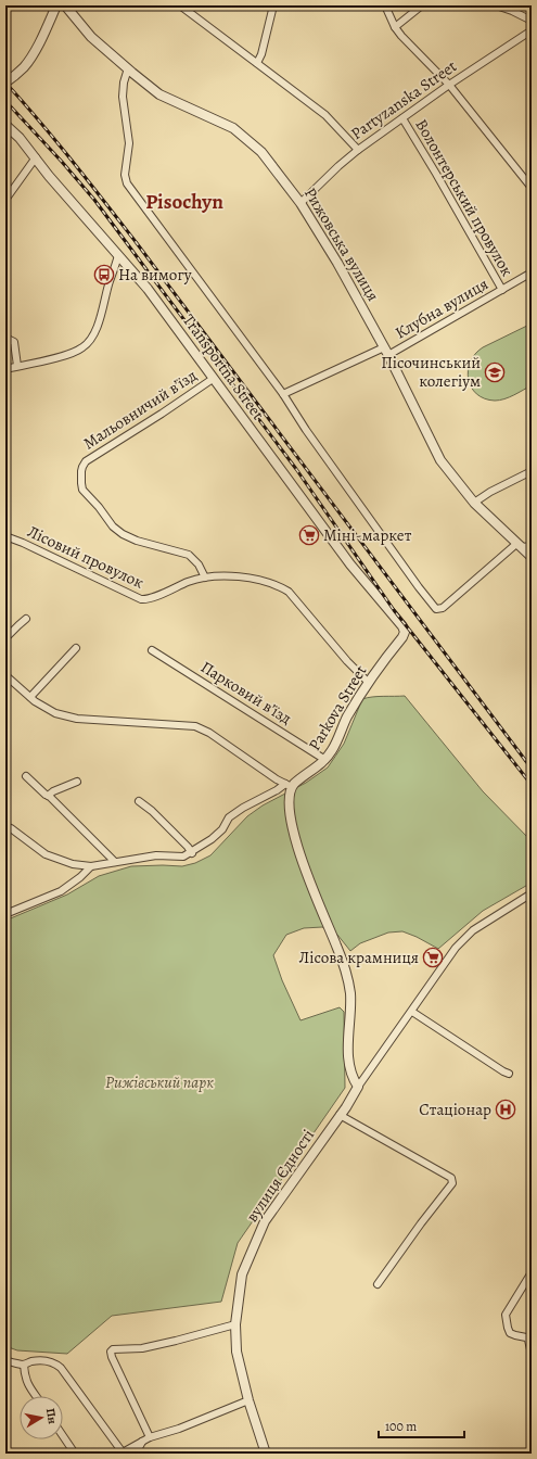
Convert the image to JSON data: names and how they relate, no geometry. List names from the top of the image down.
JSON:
{
  "streets": {
    "street": [
      "Partyzanska Street",
      "Волонтерський провулок",
      "Рижовська вулиця",
      "Клубна вулиця",
      "Transportna Street",
      "Мальовничий в’їзд",
      "Лісовий провулок",
      "Парковий в’їзд",
      "Parkova Street",
      "вулиця Єдності"
    ]
  },
  "crossings": [
    ["Partyzanska Street", "Волонтерський провулок"],
    ["Partyzanska Street", "Рижовська вулиця"],
    ["Волонтерський провулок", "Клубна вулиця"],
    ["Рижовська вулиця", "Клубна вулиця"],
    ["Рижовська вулиця", "Transportna Street"],
    ["Клубна вулиця", "Transportna Street"],
    ["Transportna Street", "Мальовничий в’їзд"],
    ["Transportna Street", "Parkova Street"],
    ["Мальовничий в’їзд", "Лісовий провулок"],
    ["Лісовий провулок", "Parkova Street"],
    ["Парковий в’їзд", "Parkova Street"]
  ],
  "districts": ["Pisochyn"],
  "parks": ["Рижівський парк"],
  "places": {
    "bus stop": ["На вимогу"],
    "school or university": ["Пісочинський колегіум"],
    "supermarket": ["Міні-маркет", "Лісова крамниця"],
    "hospital": ["Стаціонар"]
  },
  "scale_bar": "100 m",
  "north": "right"
}
